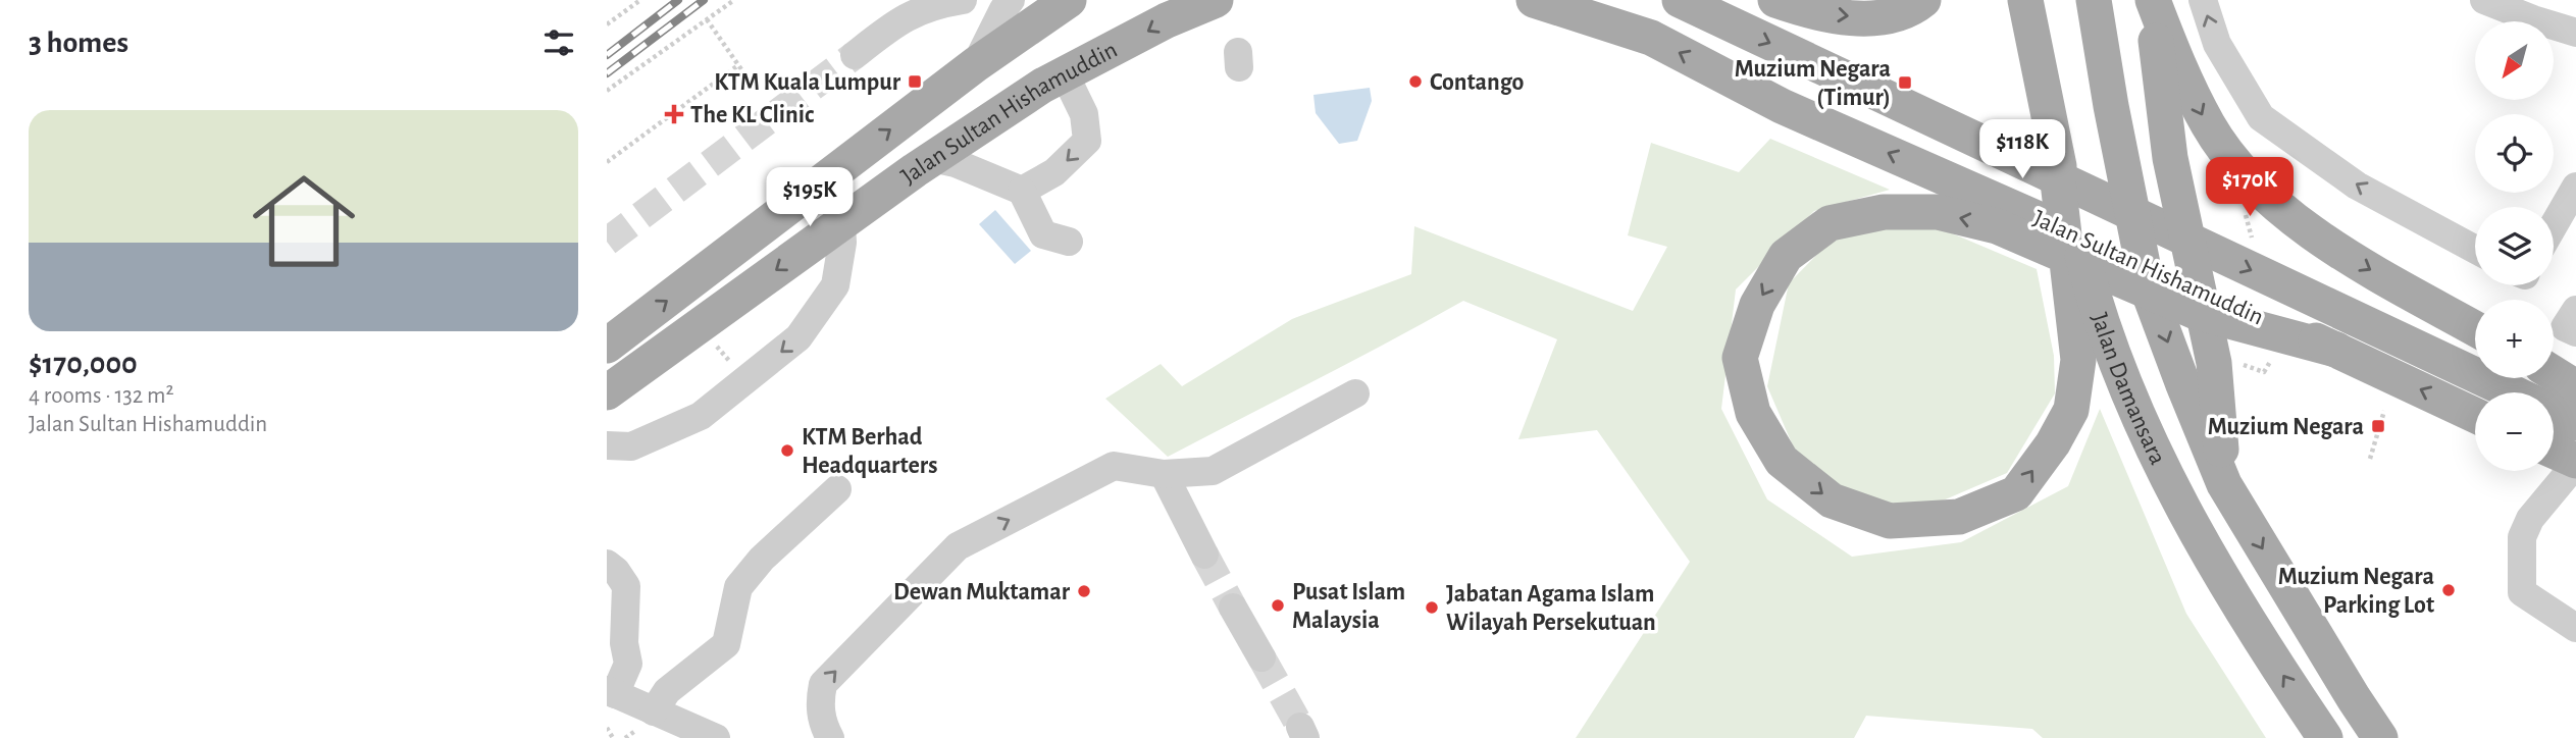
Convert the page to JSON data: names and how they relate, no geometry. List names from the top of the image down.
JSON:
{
  "streets": {
    "main road": ["Jalan Sultan Hishamuddin", "Jalan Damansara"]
  },
  "places": {
    "transit": ["KTM Kuala Lumpur", "Muzium Negara (Timur)", "Muzium Negara"],
    "other": [
      "Contango",
      "KTM Berhad Headquarters",
      "Muzium Negara Parking Lot",
      "Dewan Muktamar",
      "Pusat Islam Malaysia",
      "Jabatan Agama Islam Wilayah Persekutuan"
    ],
    "health": ["The KL Clinic"]
  },
  "north": "bottom left",
  "page": {
    "heading": "3 homes",
    "map_buttons": ["+", "−"],
    "list": [
      {
        "name": "$170,000",
        "note": "4 rooms · 132 m² · Jalan Sultan Hishamuddin"
      }
    ],
    "price": ["$118K", "$170K", "$195K"]
  }
}
